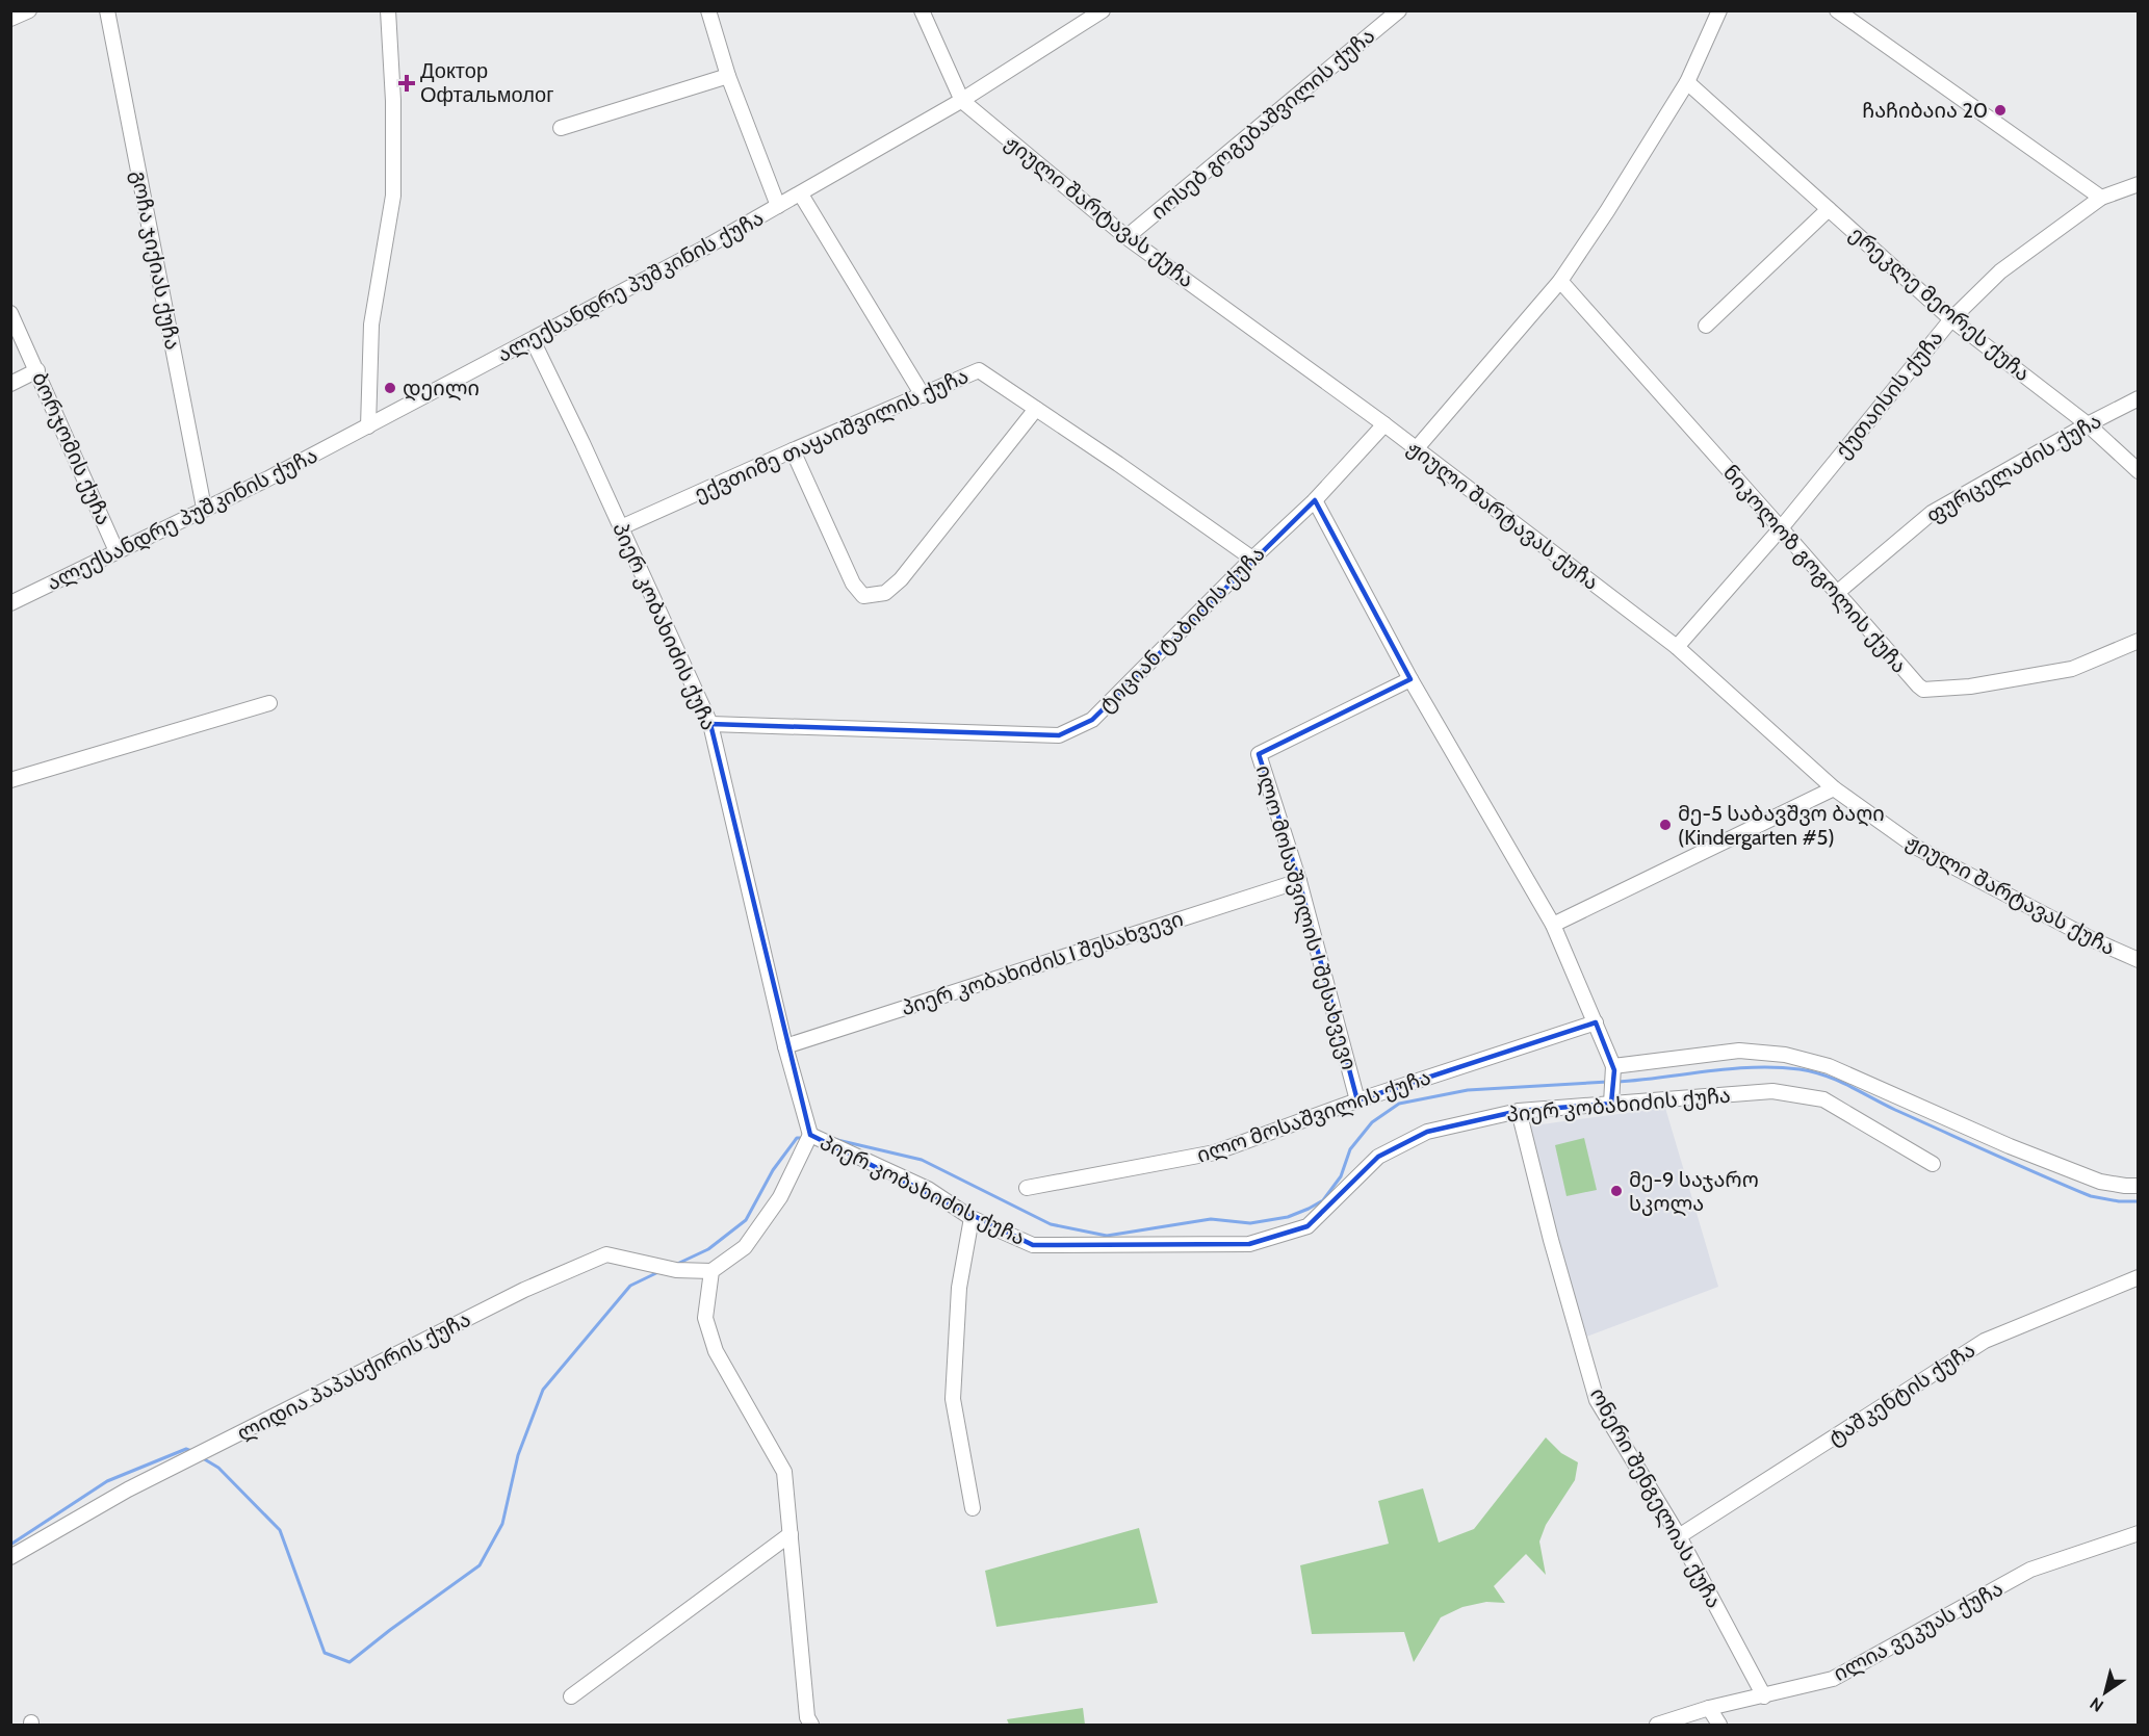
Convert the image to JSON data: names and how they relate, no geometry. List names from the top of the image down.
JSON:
{
  "streets": {
    "street": [
      "იოსებ გოგებაშვილის ქუჩა",
      "ჟიული შარტავას ქუჩა",
      "გოჩა ჯიქიას ქუჩა",
      "ალექსანდრე პუშკინის ქუჩა",
      "ერეკლე მეორეს ქუჩა",
      "ქუთაისის ქუჩა",
      "ექვთიმე თაყაიშვილის ქუჩა",
      "ბორჯომის ქუჩა",
      "ფურცელაძის ქუჩა",
      "ნიკოლოზ გოგოლის ქუჩა",
      "პიერ კობახიძის ქუჩა",
      "ტიციან ტაბიძის ქუჩა",
      "ილო მოსაშვილის I შესახვევი",
      "პიერ კობახიძის I შესახვევი",
      "ილო მოსაშვილის ქუჩა",
      "ლიდია პაპასქირის ქუჩა",
      "ტაშკენტის ქუჩა",
      "ონერი შენგელიას ქუჩა",
      "ილია ვეკუას ქუჩა"
    ]
  },
  "crossings": [
    ["იოსებ გოგებაშვილის ქუჩა", "ჟიული შარტავას ქუჩა"],
    ["ჟიული შარტავას ქუჩა", "ალექსანდრე პუშკინის ქუჩა"],
    ["ჟიული შარტავას ქუჩა", "ქუთაისის ქუჩა"],
    ["ჟიული შარტავას ქუჩა", "ტიციან ტაბიძის ქუჩა"],
    ["გოჩა ჯიქიას ქუჩა", "ალექსანდრე პუშკინის ქუჩა"],
    ["ალექსანდრე პუშკინის ქუჩა", "ბორჯომის ქუჩა"],
    ["ალექსანდრე პუშკინის ქუჩა", "პიერ კობახიძის ქუჩა"],
    ["ერეკლე მეორეს ქუჩა", "ქუთაისის ქუჩა"],
    ["ერეკლე მეორეს ქუჩა", "ფურცელაძის ქუჩა"],
    ["ქუთაისის ქუჩა", "ნიკოლოზ გოგოლის ქუჩა"],
    ["ექვთიმე თაყაიშვილის ქუჩა", "პიერ კობახიძის ქუჩა"],
    ["ექვთიმე თაყაიშვილის ქუჩა", "ტიციან ტაბიძის ქუჩა"],
    ["ფურცელაძის ქუჩა", "ნიკოლოზ გოგოლის ქუჩა"],
    ["პიერ კობახიძის ქუჩა", "ტიციან ტაბიძის ქუჩა"],
    ["პიერ კობახიძის ქუჩა", "პიერ კობახიძის I შესახვევი"],
    ["პიერ კობახიძის ქუჩა", "ონერი შენგელიას ქუჩა"],
    ["ილო მოსაშვილის I შესახვევი", "პიერ კობახიძის I შესახვევი"],
    ["ილო მოსაშვილის I შესახვევი", "ილო მოსაშვილის ქუჩა"],
    ["ტაშკენტის ქუჩა", "ონერი შენგელიას ქუჩა"],
    ["ონერი შენგელიას ქუჩა", "ილია ვეკუას ქუჩა"]
  ],
  "places": {
    "health": ["Доктор Офтальмолог"],
    "other": [
      "ჩაჩიბაია 20",
      "დეილი",
      "მე-5 საბავშვო ბაღი (Kindergarten #5)",
      "მე-9 საჯარო სკოლა"
    ]
  },
  "north": "bottom left"
}
